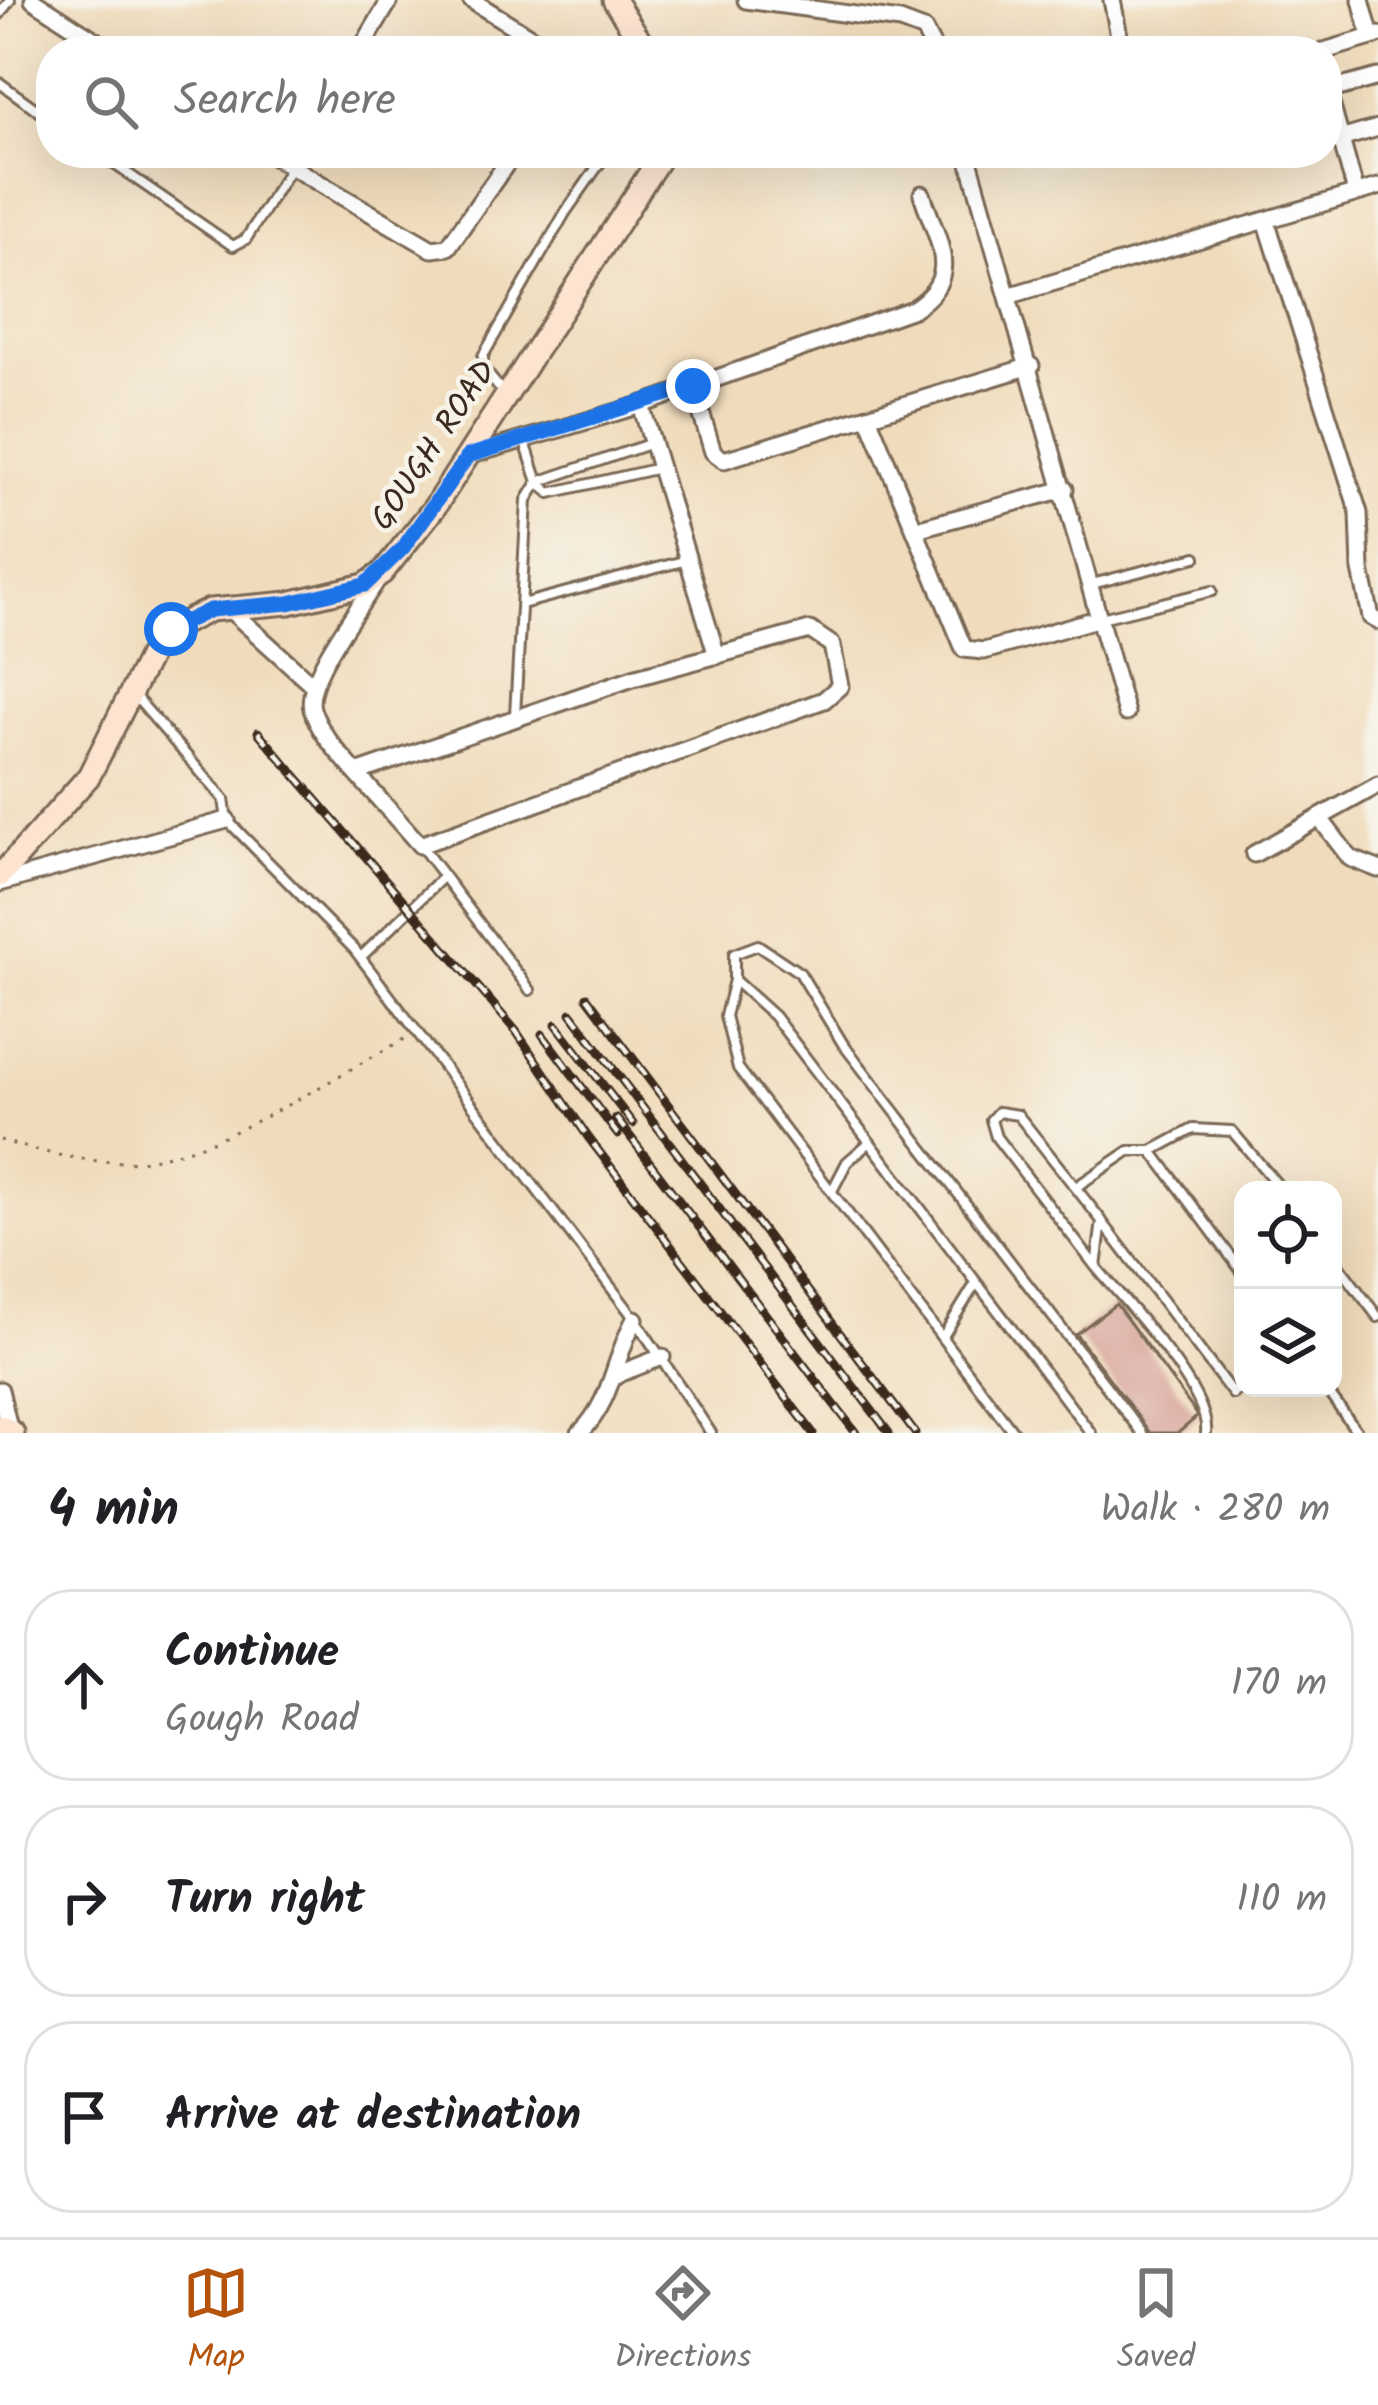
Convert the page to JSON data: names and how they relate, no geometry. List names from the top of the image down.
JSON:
{
  "streets": {
    "street": ["GOUGH ROAD"]
  },
  "page": {
    "search": "Search here",
    "heading": ["4 min", "Walk · 280 m"],
    "list": [
      ["Continue", "Gough Road", "170 m"],
      ["Turn right", "110 m"],
      "Arrive at destination"
    ],
    "nav": ["Map", "Directions", "Saved"]
  }
}
